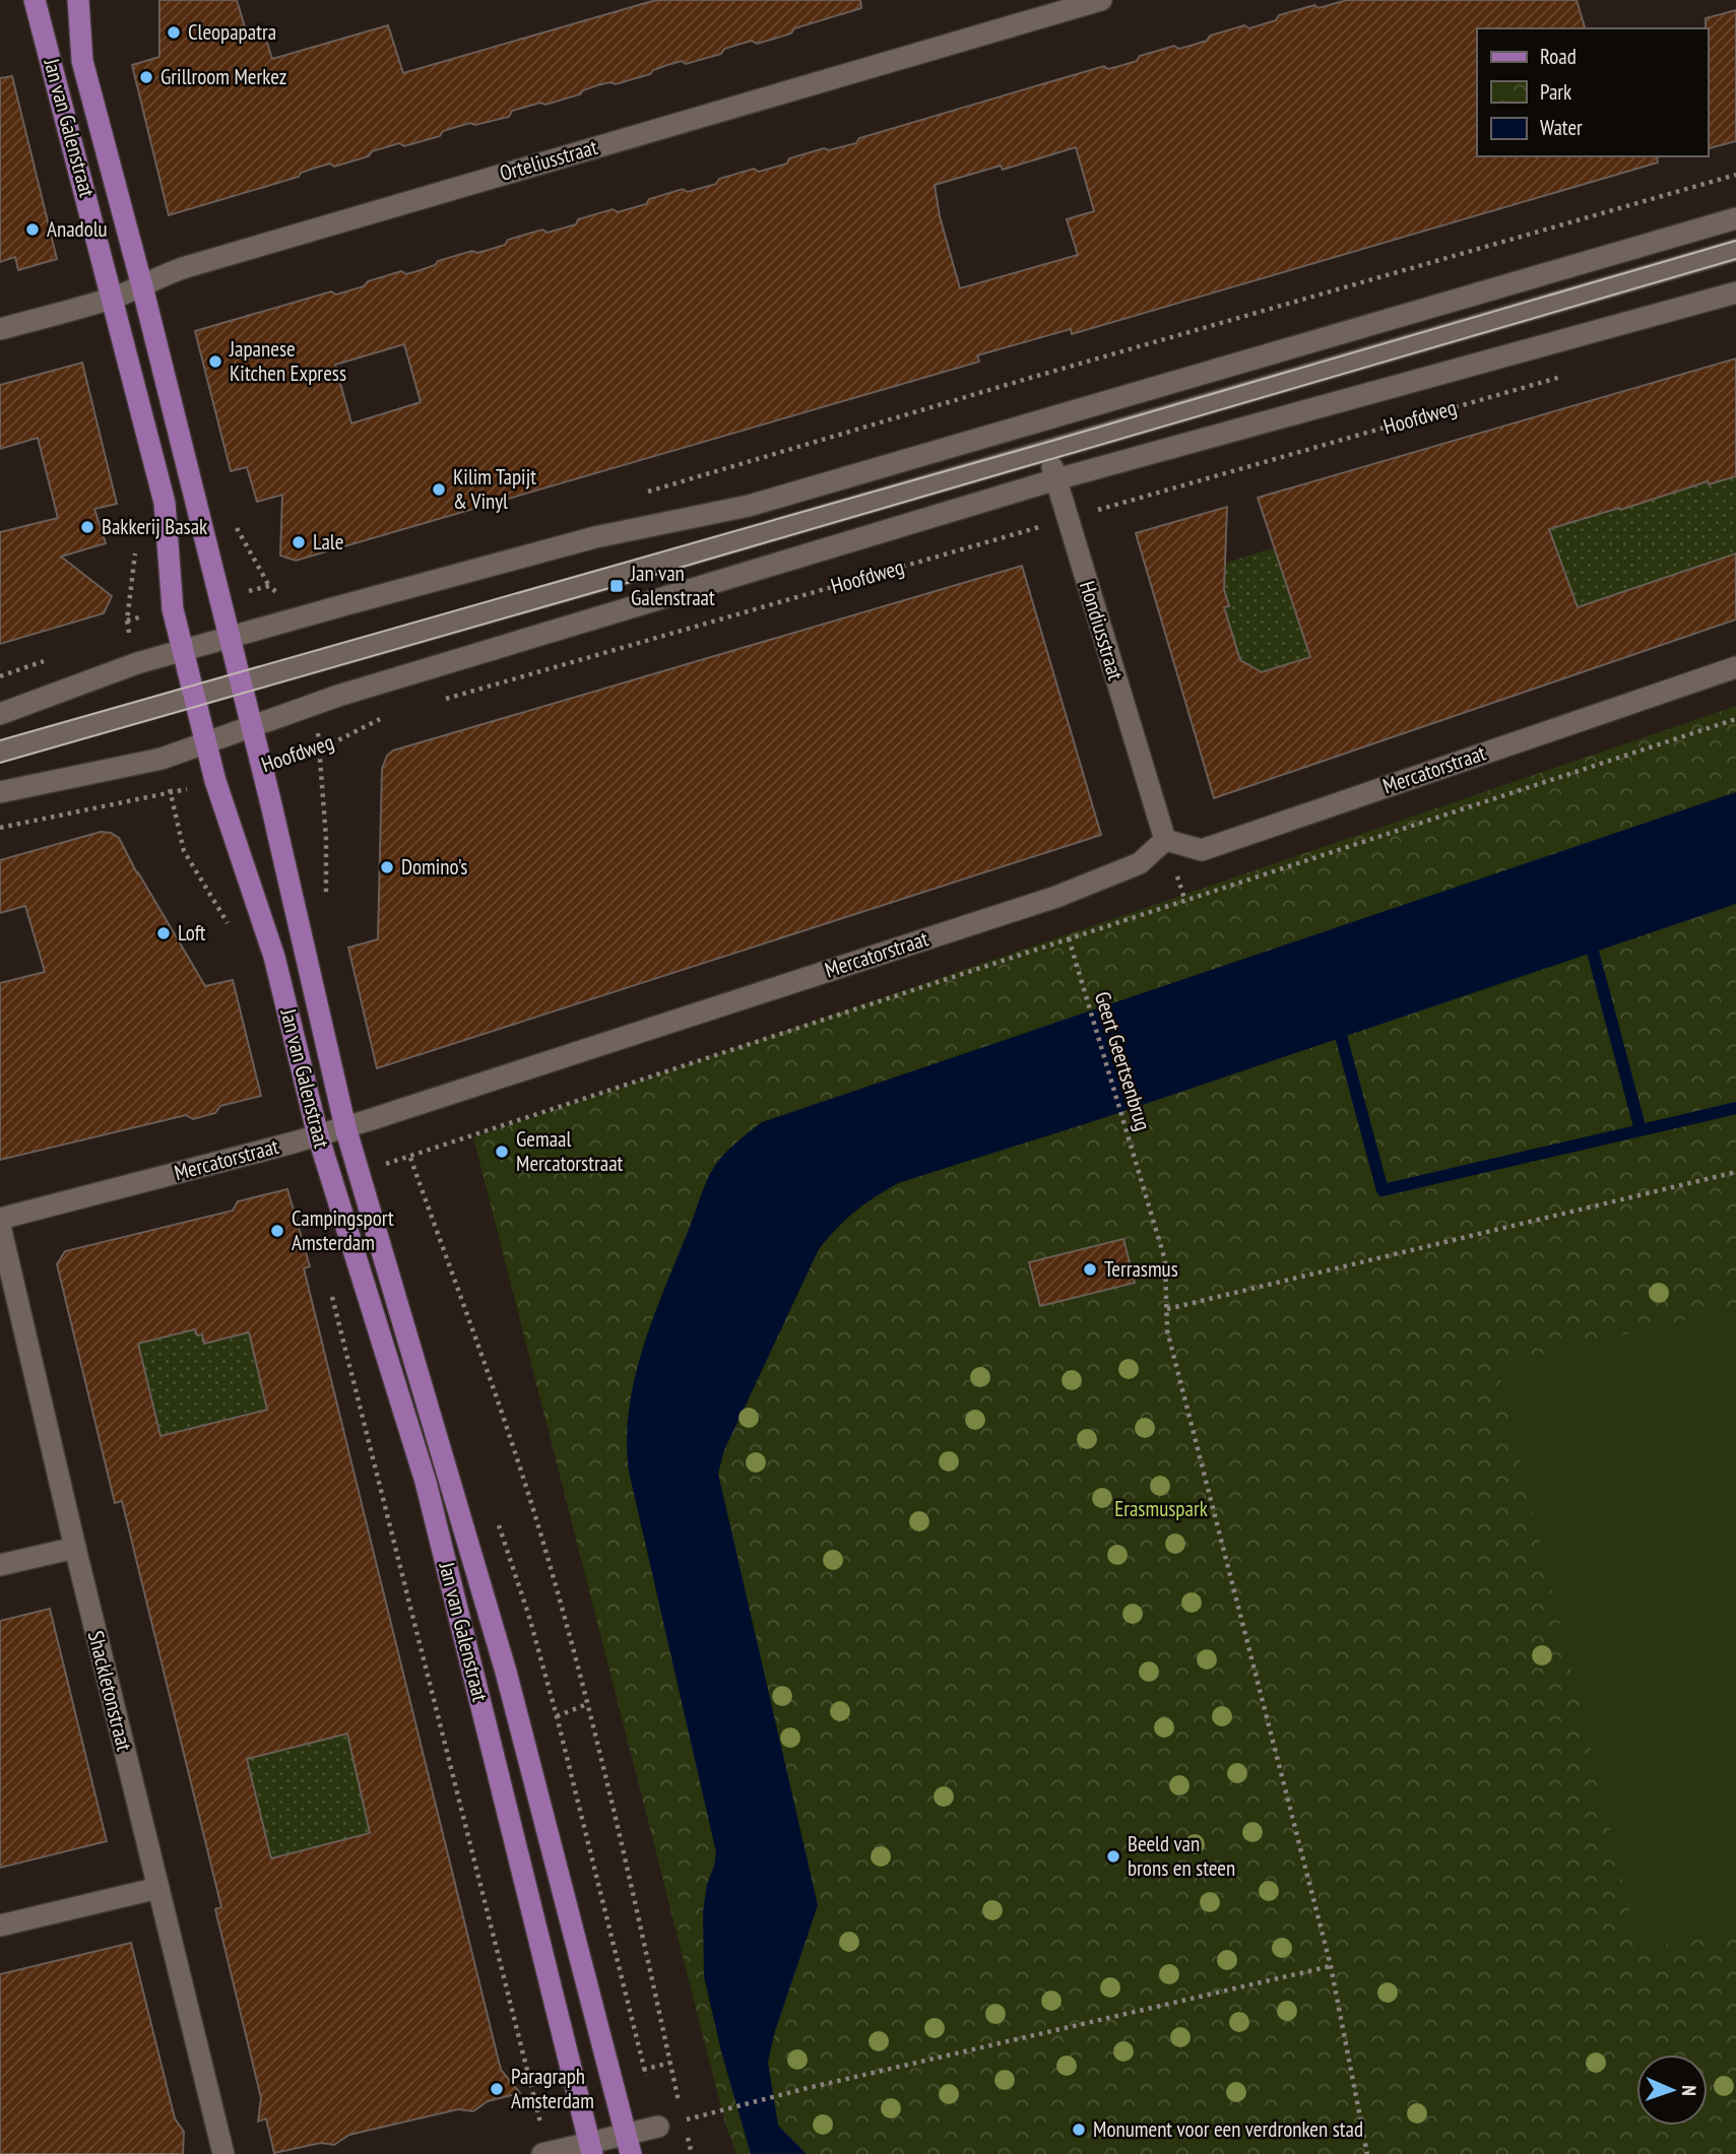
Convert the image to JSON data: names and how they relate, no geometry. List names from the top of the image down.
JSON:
{
  "streets": {
    "main road": ["Jan van Galenstraat"],
    "street": [
      "Orteliusstraat",
      "Hoofdweg",
      "Hondiusstraat",
      "Mercatorstraat",
      "Shackletonstraat"
    ],
    "path": ["Geert Geertsenbrug"]
  },
  "crossings": [
    ["Jan van Galenstraat", "Orteliusstraat"],
    ["Jan van Galenstraat", "Hoofdweg"],
    ["Jan van Galenstraat", "Mercatorstraat"],
    ["Hoofdweg", "Hondiusstraat"],
    ["Hondiusstraat", "Mercatorstraat"]
  ],
  "parks": ["Erasmuspark"],
  "places": {
    "other": [
      "Cleopapatra",
      "Grillroom Merkez",
      "Anadolu",
      "Japanese Kitchen Express",
      "Kilim Tapijt & Vinyl",
      "Bakkerij Basak",
      "Lale",
      "Domino's",
      "Loft",
      "Gemaal Mercatorstraat",
      "Campingsport Amsterdam",
      "Terrasmus",
      "Beeld van brons en steen",
      "Paragraph Amsterdam",
      "Monument voor een verdronken stad"
    ],
    "transit": ["Jan van Galenstraat"]
  },
  "legend": ["Road", "Park", "Water"],
  "north": "right"
}
